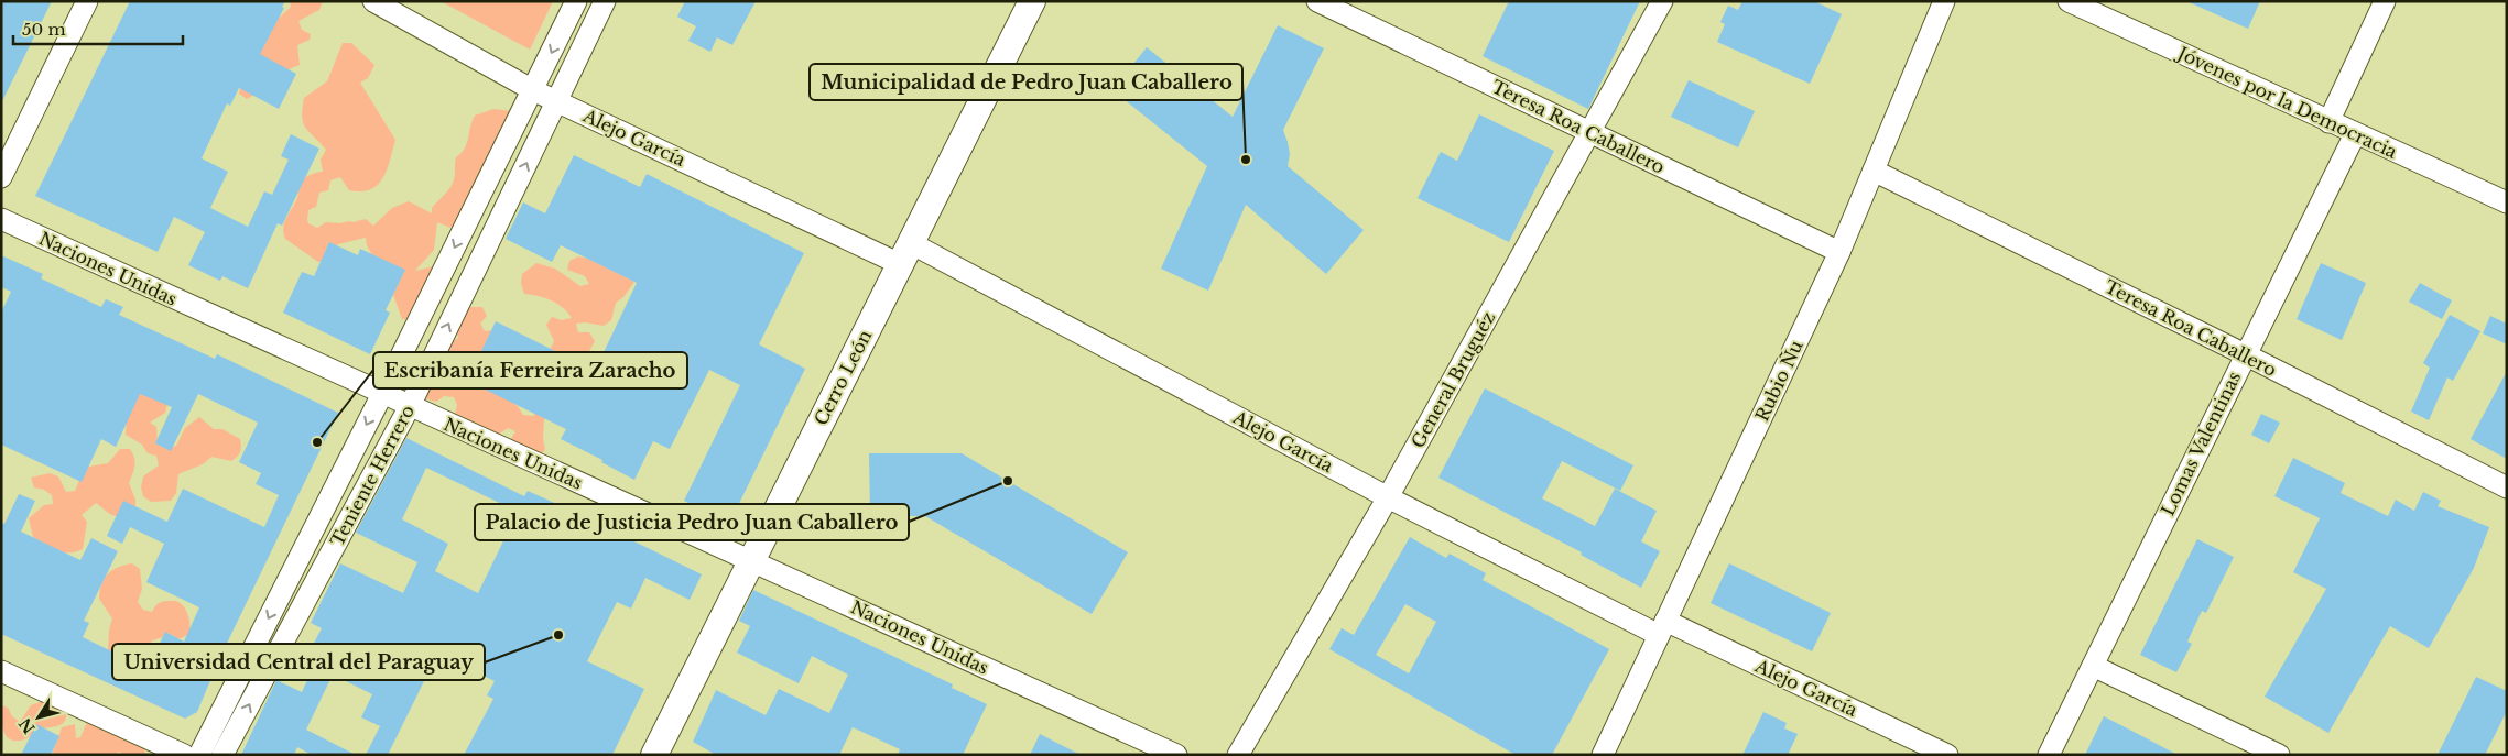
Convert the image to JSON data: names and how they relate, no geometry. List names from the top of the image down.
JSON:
{
  "streets": {
    "street": [
      "Jóvenes por la Democracia",
      "Teresa Roa Caballero",
      "Alejo García",
      "Naciones Unidas",
      "Cerro León",
      "General Bruguéz",
      "Rubio Ñu",
      "Lomas Valentinas",
      "Teniente Herrero"
    ]
  },
  "crossings": [
    ["Jóvenes por la Democracia", "Lomas Valentinas"],
    ["Teresa Roa Caballero", "General Bruguéz"],
    ["Teresa Roa Caballero", "Rubio Ñu"],
    ["Teresa Roa Caballero", "Lomas Valentinas"],
    ["Alejo García", "Cerro León"],
    ["Alejo García", "General Bruguéz"],
    ["Alejo García", "Rubio Ñu"],
    ["Alejo García", "Teniente Herrero"],
    ["Naciones Unidas", "Cerro León"],
    ["Naciones Unidas", "Teniente Herrero"]
  ],
  "places": [
    "Municipalidad de Pedro Juan Caballero",
    "Escribanía Ferreira Zaracho",
    "Palacio de Justicia Pedro Juan Caballero",
    "Universidad Central del Paraguay"
  ],
  "scale_bar": "50 m",
  "north": "bottom left"
}
